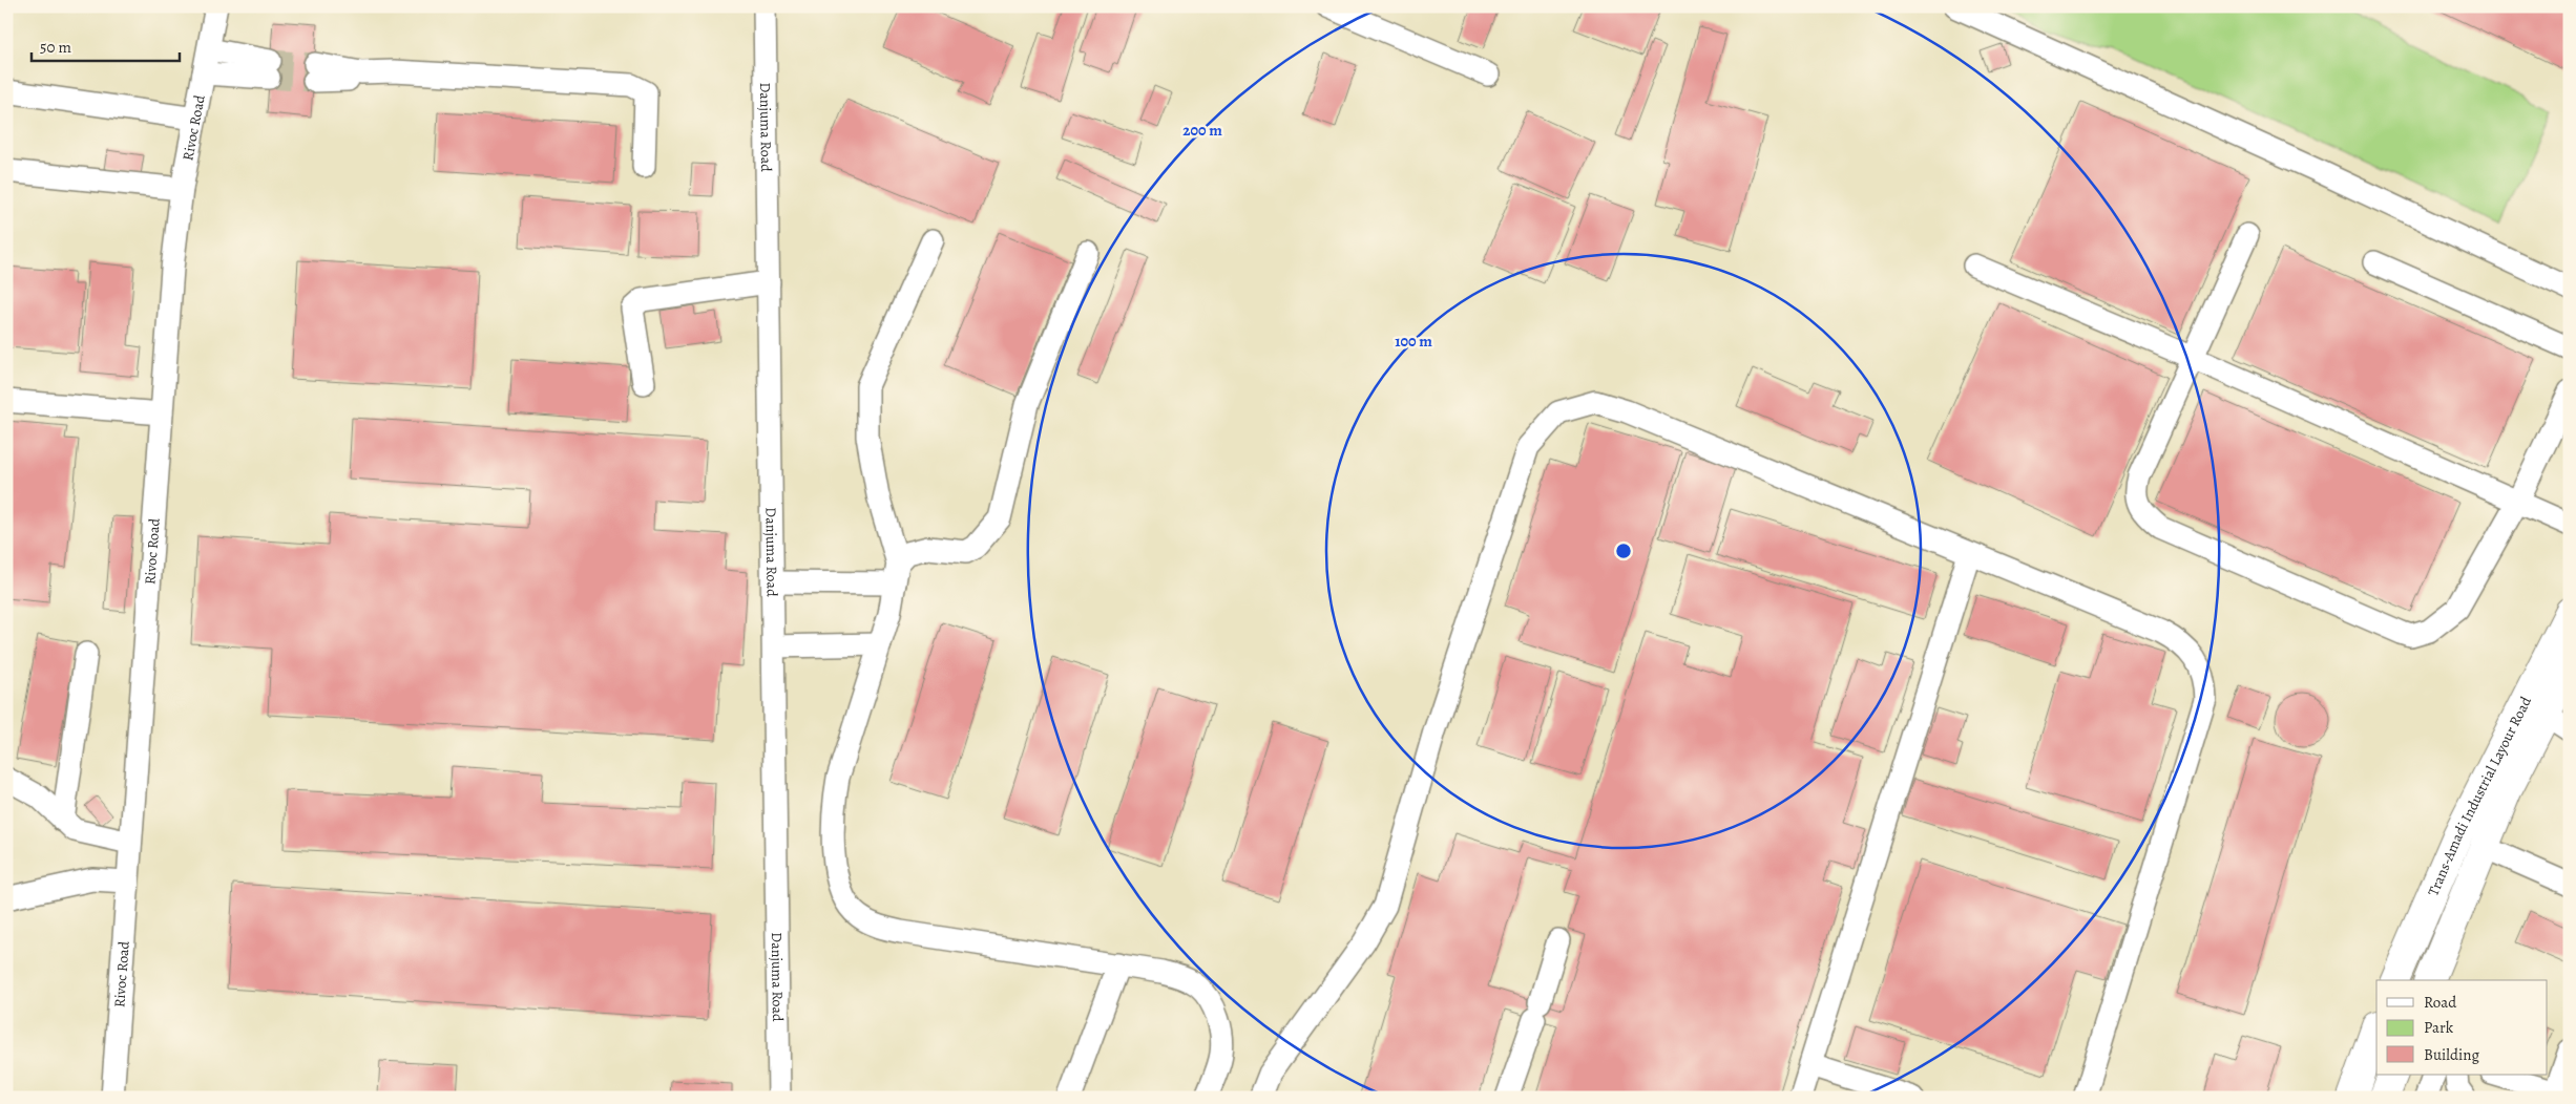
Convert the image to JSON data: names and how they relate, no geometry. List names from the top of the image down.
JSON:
{
  "streets": {
    "main road": ["Trans-Amadi Industrial Layour Road"],
    "street": ["Danjuma Road", "Rivoc Road"]
  },
  "legend": ["Road", "Park", "Building"],
  "scale_bar": "50 m",
  "rings": ["200 m", "100 m"]
}
